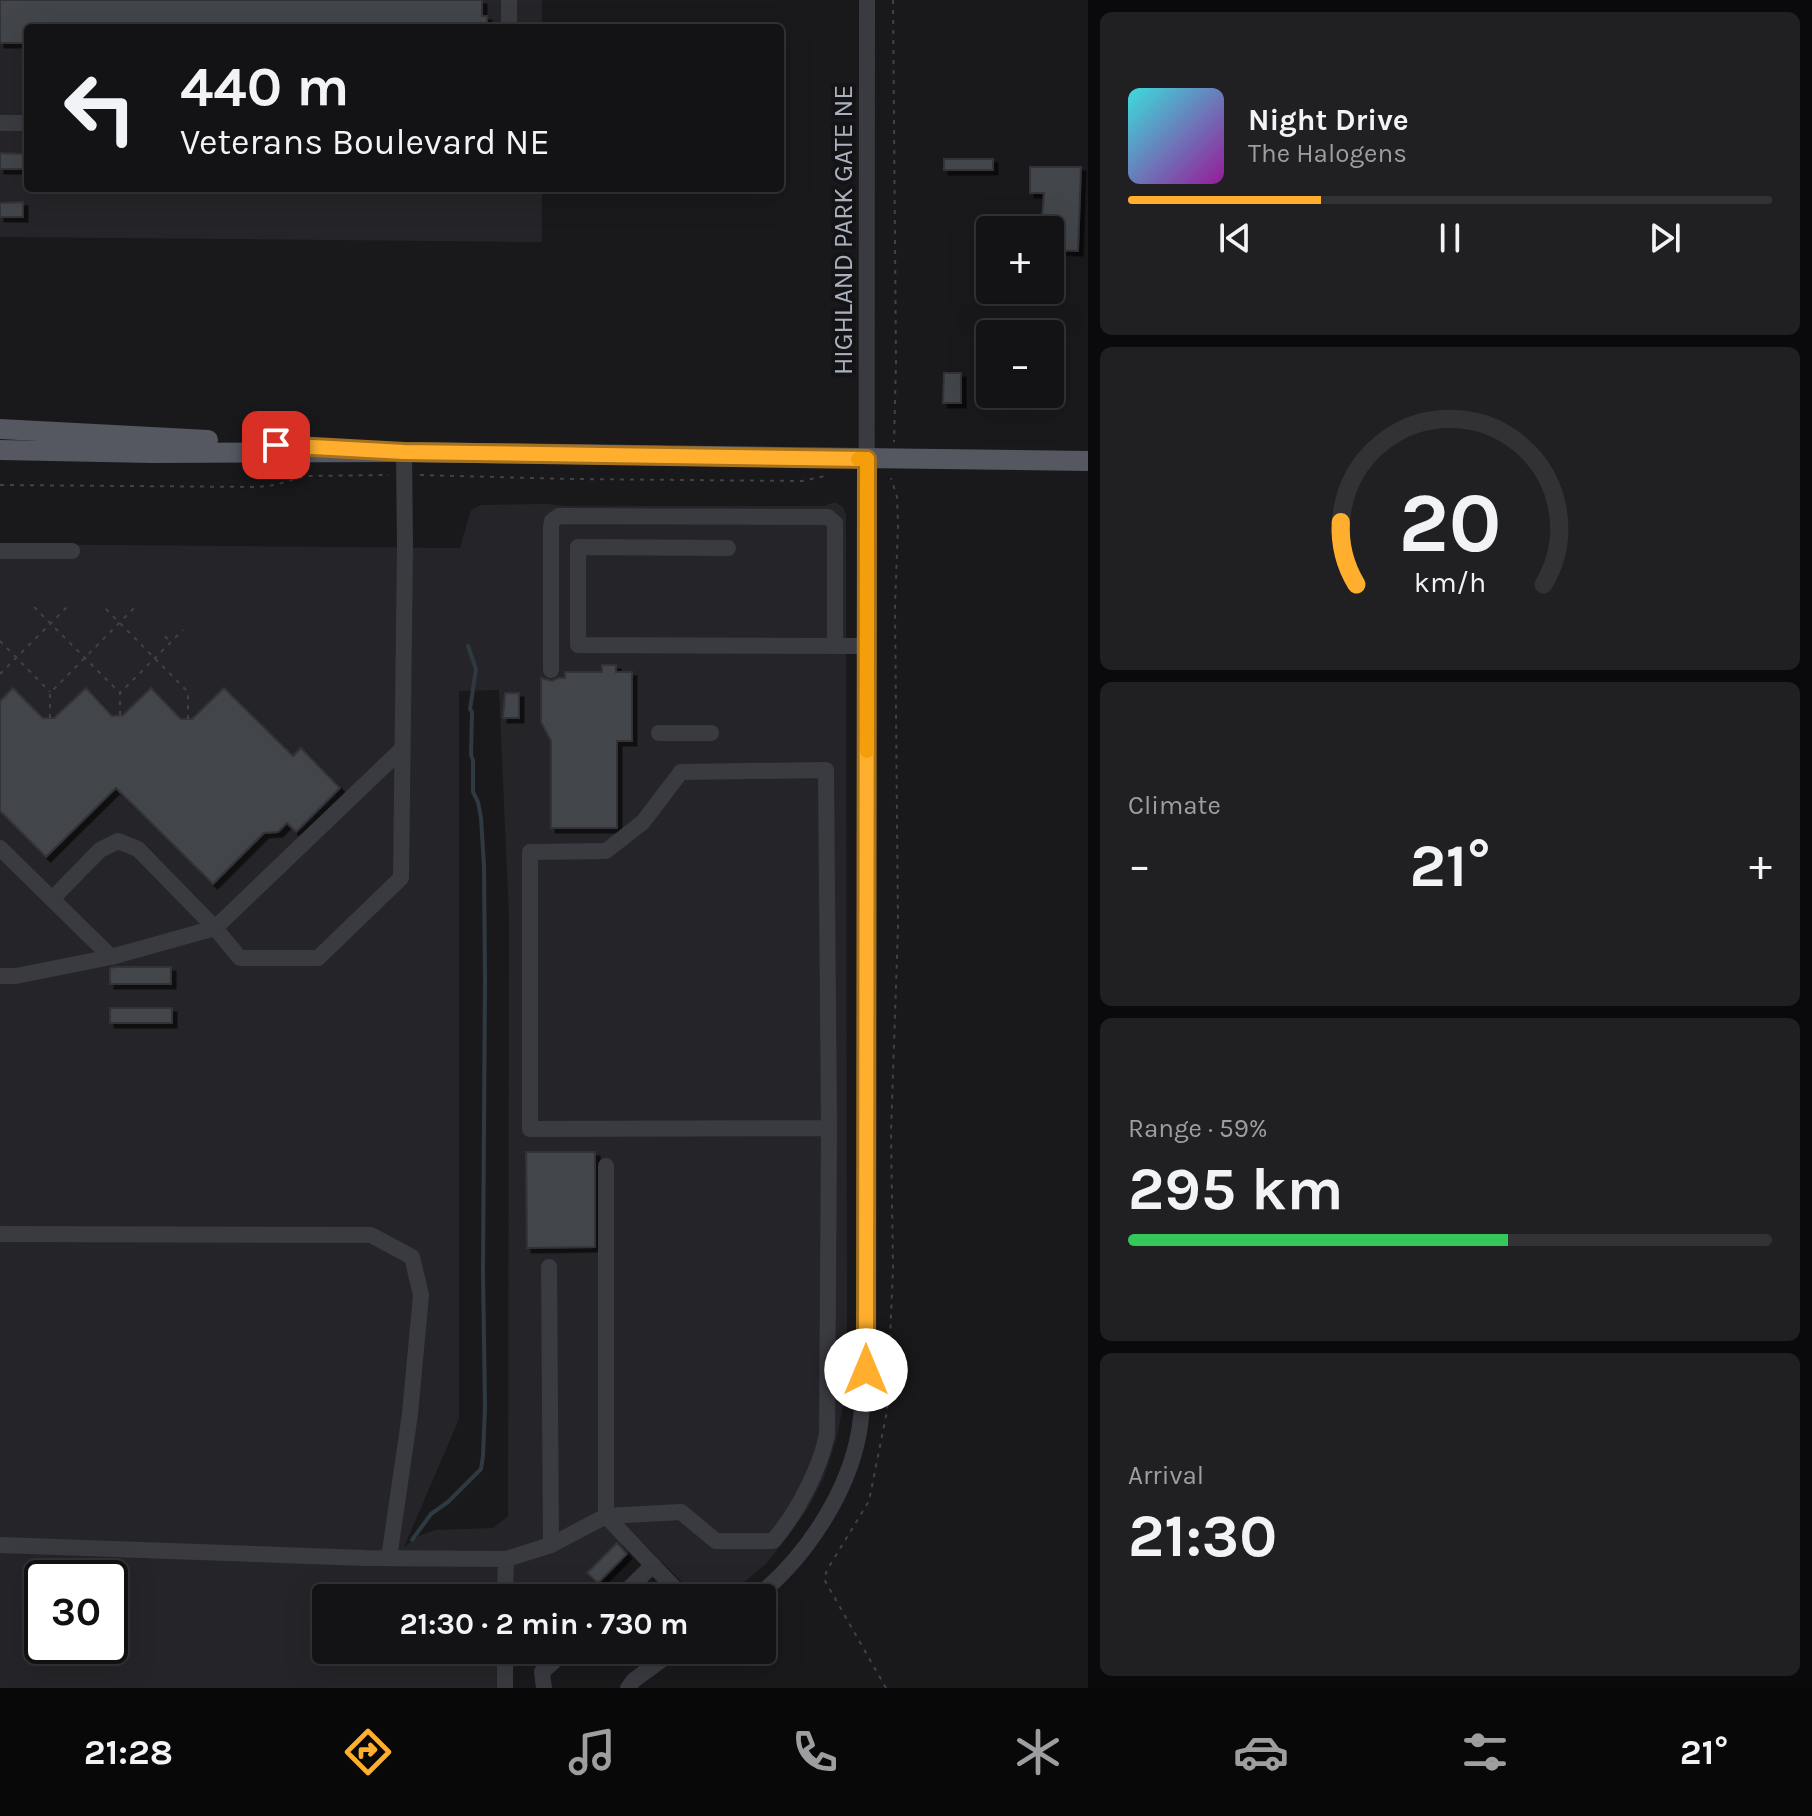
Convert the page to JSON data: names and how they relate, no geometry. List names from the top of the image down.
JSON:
{
  "streets": {
    "street": ["HIGHLAND PARK GATE NE"]
  },
  "page": {
    "turn": ["440 m", "Veterans Boulevard NE"],
    "song": ["Night Drive", "The Halogens"],
    "map_buttons": ["+", "−"],
    "tile": [
      "Climate",
      ["Range · 59%", "295 km"],
      ["Arrival", "21:30"]
    ],
    "heat": ["−", "21°", "+"],
    "limit": "30",
    "trip": "21:30 · 2 min · 730 m",
    "tabs": ["21:28", "21°"],
    "gauge": ["20", "km/h"]
  }
}
